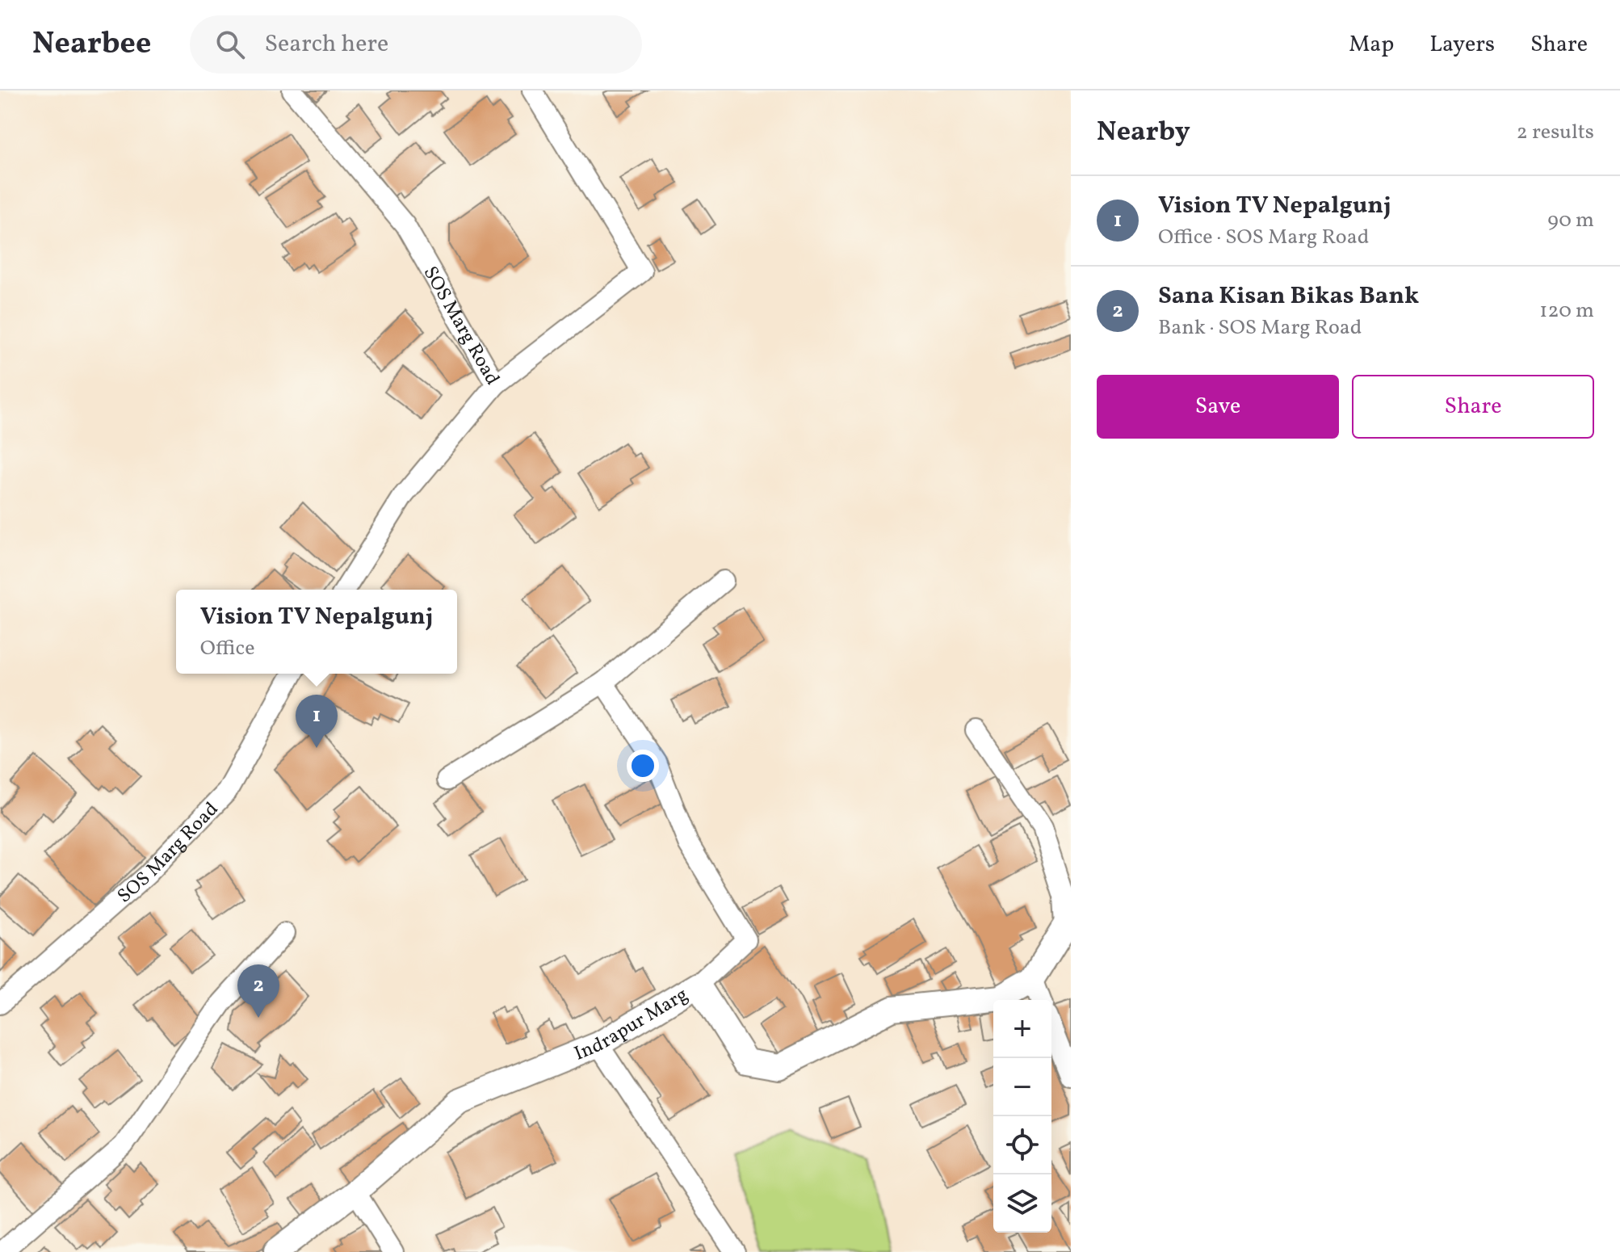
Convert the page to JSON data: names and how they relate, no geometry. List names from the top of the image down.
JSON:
{
  "streets": {
    "street": ["SOS Marg Road", "Indrapur Marg"]
  },
  "page": {
    "header": "Nearbee",
    "search": "Search here",
    "nav": ["Map", "Layers", "Share"],
    "heading": ["Nearby", "2 results"],
    "list": [
      {
        "mark": "1",
        "name": "Vision TV Nepalgunj",
        "note": "Office · SOS Marg Road",
        "value": "90 m"
      },
      {
        "mark": "2",
        "name": "Sana Kisan Bikas Bank",
        "note": "Bank · SOS Marg Road",
        "value": "120 m"
      }
    ],
    "buttons": ["Save", "Share"],
    "popup": ["Vision TV Nepalgunj", "Office"],
    "pins": ["1", "2"],
    "map_buttons": ["+", "−"]
  }
}
